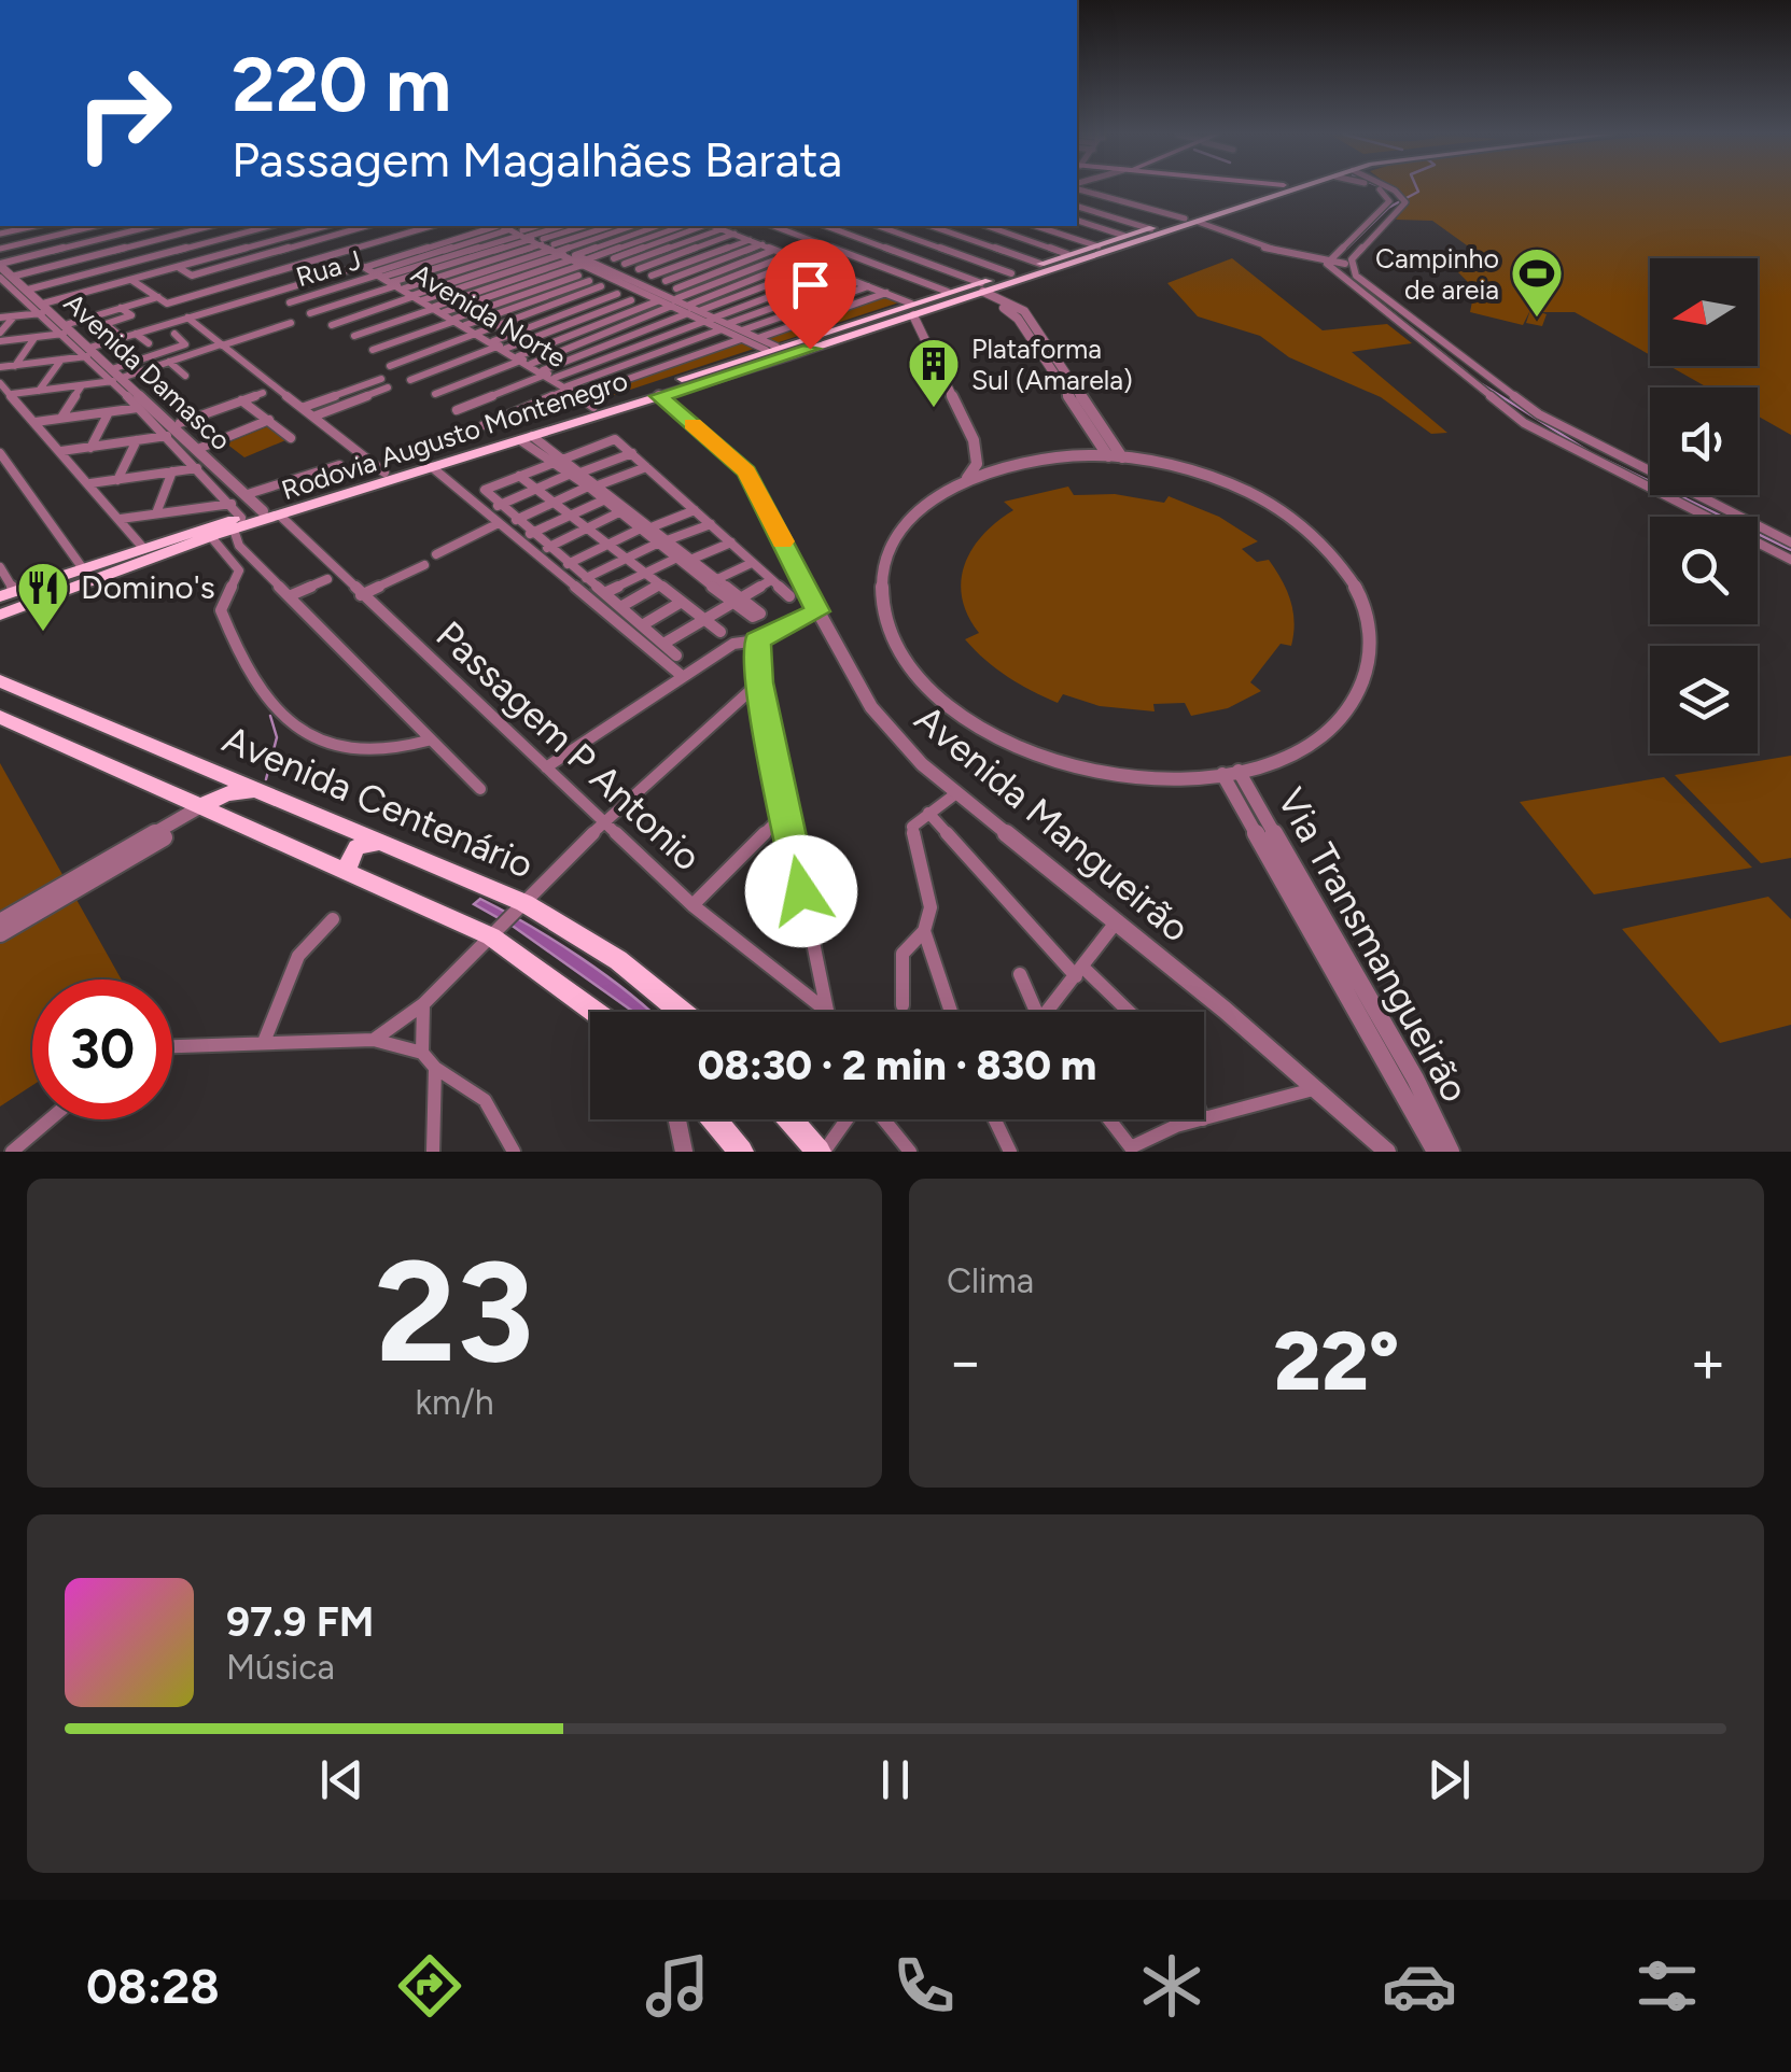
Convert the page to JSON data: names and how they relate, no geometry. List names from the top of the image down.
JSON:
{
  "streets": {
    "main road": ["Rodovia Augusto Montenegro", "Avenida Centenário"],
    "street": [
      "Rua J",
      "Avenida Norte",
      "Avenida Damasco",
      "Passagem P Antonio",
      "Avenida Mangueirão",
      "Via Transmangueirão"
    ]
  },
  "crossings": [
    ["Rua J", "Avenida Norte"],
    ["Avenida Norte", "Rodovia Augusto Montenegro"],
    ["Avenida Damasco", "Rodovia Augusto Montenegro"],
    ["Rodovia Augusto Montenegro", "Passagem P Antonio"],
    ["Rodovia Augusto Montenegro", "Avenida Mangueirão"]
  ],
  "places": {
    "sports": ["Campinho de areia"],
    "building": ["Plataforma Sul (Amarela)"],
    "restaurant": ["Domino's"]
  },
  "north": "left",
  "page": {
    "turn": ["220 m", "Passagem Magalhães Barata"],
    "limit": "30",
    "trip": "08:30 · 2 min · 830 m",
    "tile": [
      ["23", "km/h"],
      "Clima"
    ],
    "heat": ["−", "22°", "+"],
    "song": ["97.9 FM", "Música"],
    "tabs": "08:28"
  }
}
